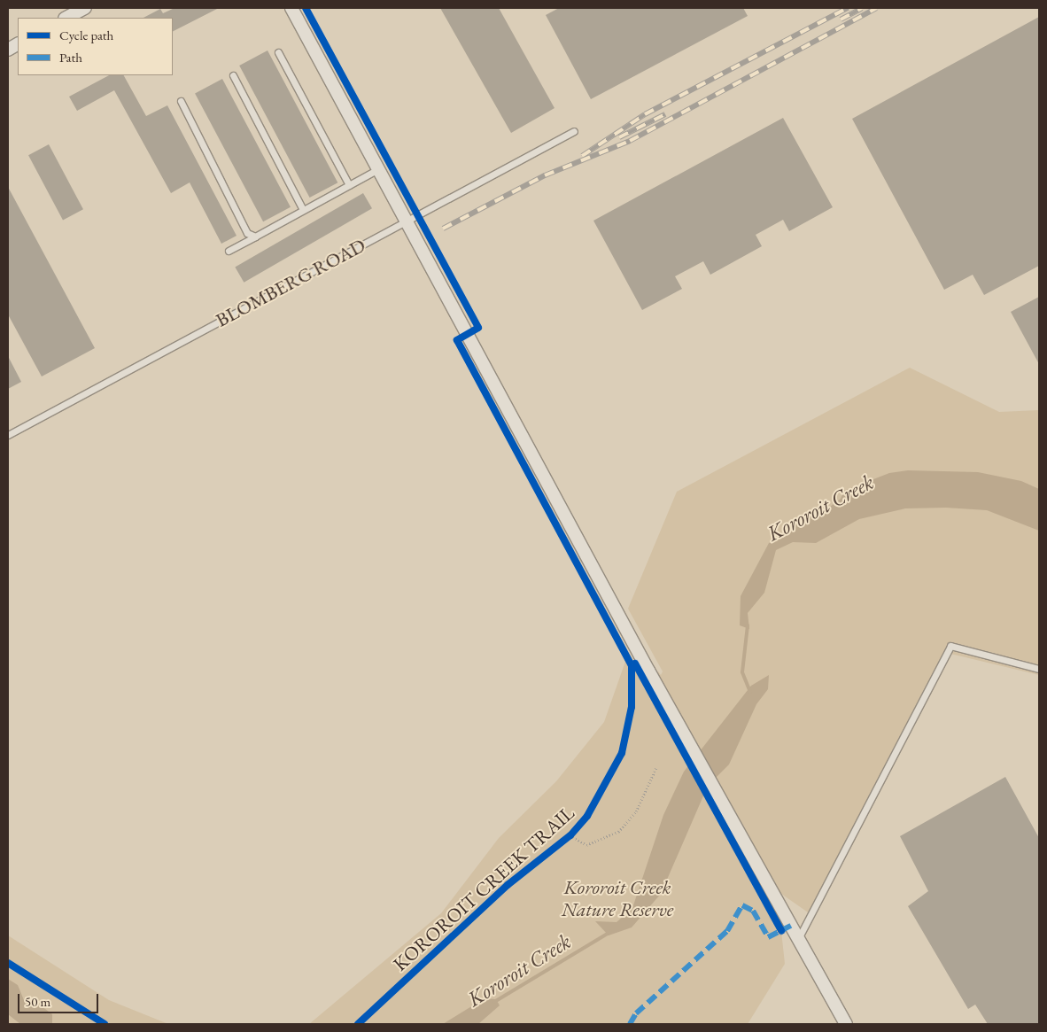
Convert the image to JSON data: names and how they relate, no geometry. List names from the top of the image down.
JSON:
{
  "streets": {
    "lane": ["BLOMBERG ROAD"],
    "cycle path": ["KOROROIT CREEK TRAIL"]
  },
  "water": ["Kororoit Creek"],
  "parks": ["Kororoit Creek Nature Reserve"],
  "legend": ["Cycle path", "Path"],
  "scale_bar": "50 m"
}
